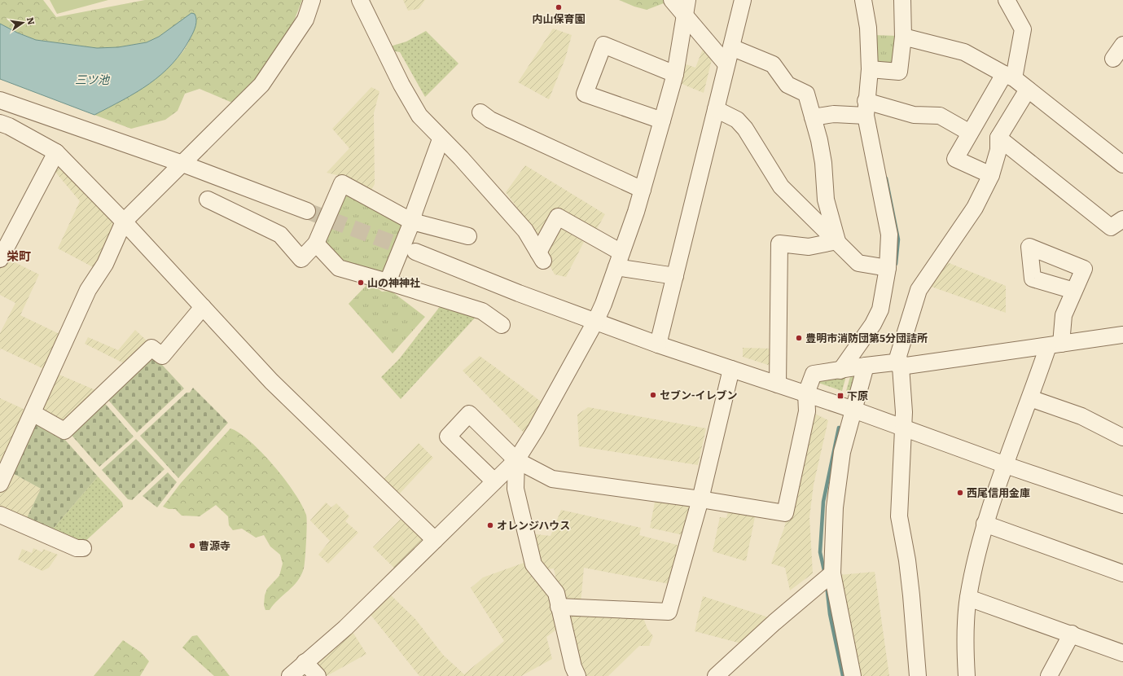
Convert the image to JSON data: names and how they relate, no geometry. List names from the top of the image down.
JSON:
{
  "districts": ["栄町"],
  "water": ["三ツ池"],
  "places": {
    "other": [
      "内山保育園",
      "山の神神社",
      "豊明市消防団第5分団詰所",
      "セブン-イレブン",
      "西尾信用金庫",
      "オレンジハウス",
      "曹源寺"
    ],
    "transit": ["下原"]
  },
  "north": "right"
}
